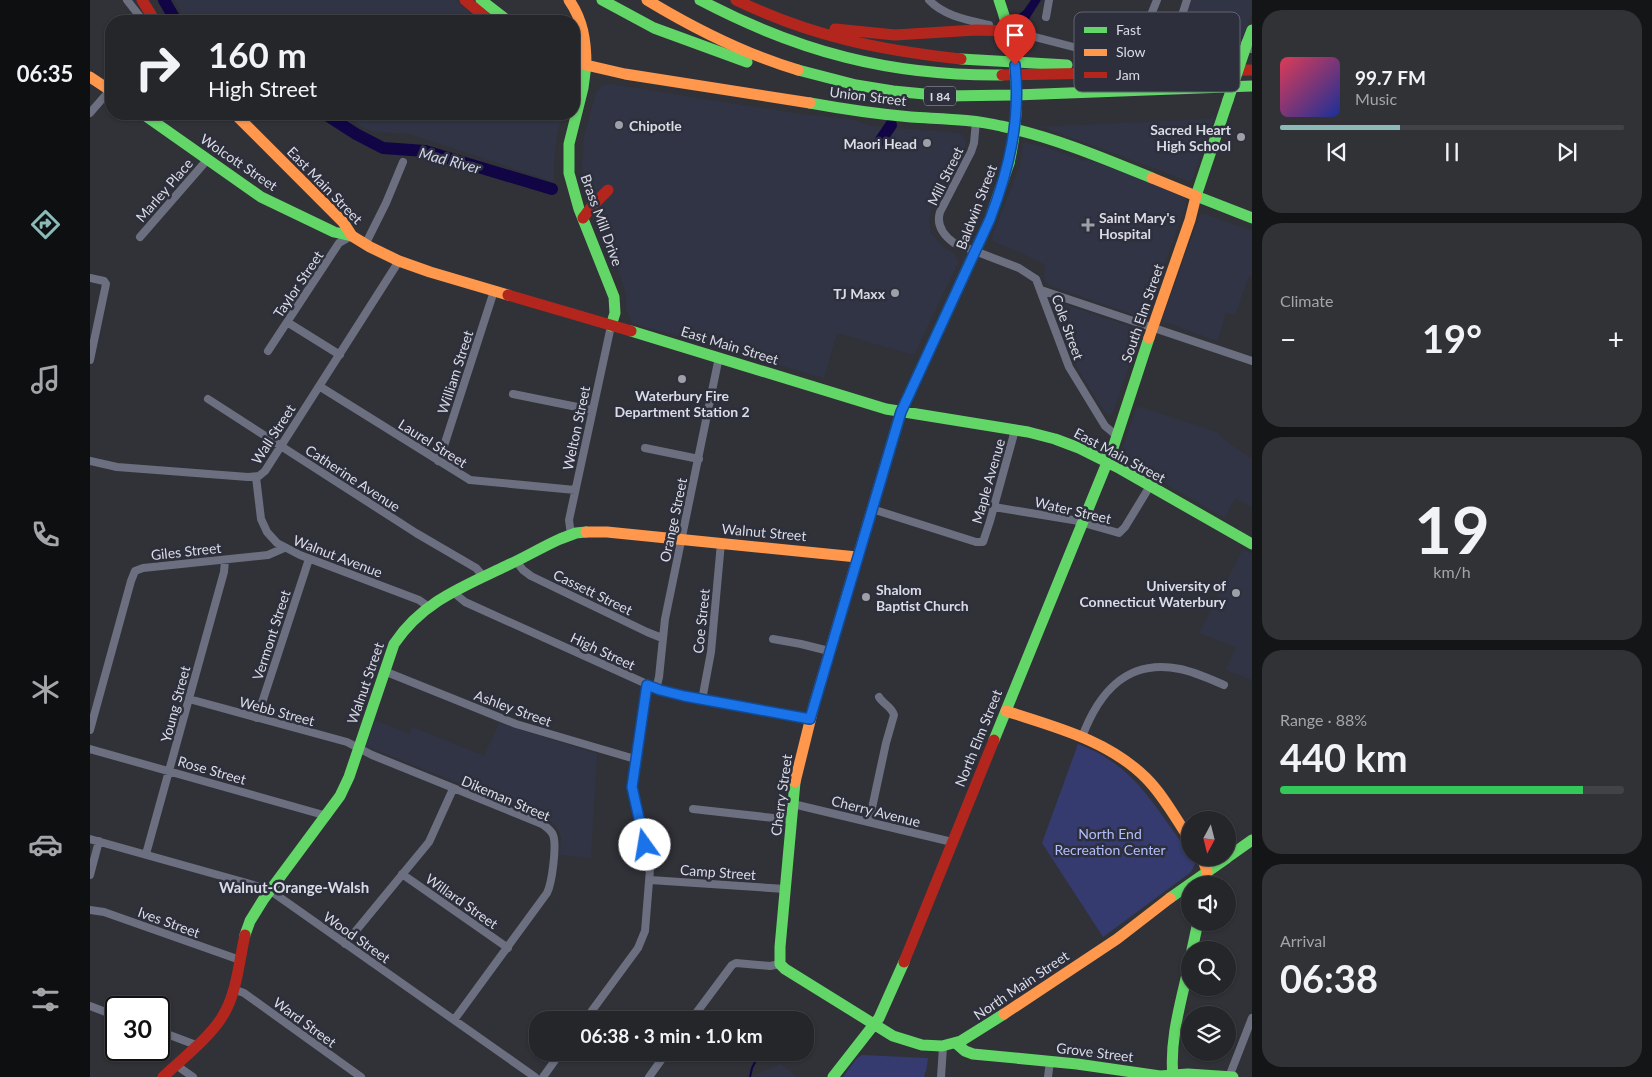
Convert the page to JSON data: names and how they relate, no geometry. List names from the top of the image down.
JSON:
{
  "streets": {
    "main road": [
      "Union Street",
      "I 84",
      "Wolcott Street",
      "East Main Street",
      "Baldwin Street",
      "Brass Mill Drive",
      "South Elm Street",
      "Walnut Street",
      "North Elm Street",
      "Cherry Street",
      "North Main Street",
      "Grove Street"
    ],
    "street": [
      "Mill Street",
      "Marley Place",
      "Taylor Street",
      "Cole Street",
      "William Street",
      "Welton Street",
      "Wall Street",
      "Laurel Street",
      "Catherine Avenue",
      "Maple Avenue",
      "Water Street",
      "Orange Street",
      "Giles Street",
      "Walnut Avenue",
      "Cassett Street",
      "Coe Street",
      "Vermont Street",
      "High Street",
      "Young Street",
      "Ashley Street",
      "Webb Street",
      "Rose Street",
      "Dikeman Street",
      "Cherry Avenue",
      "Camp Street",
      "Willard Street",
      "Ives Street",
      "Wood Street",
      "Ward Street"
    ]
  },
  "crossings": [
    ["Union Street", "Mill Street"],
    ["Union Street", "Brass Mill Drive"],
    ["Union Street", "South Elm Street"],
    ["Wolcott Street", "East Main Street"],
    ["Wolcott Street", "Marley Place"],
    ["Wolcott Street", "Taylor Street"],
    ["Mill Street", "Baldwin Street"],
    ["Mill Street", "Cole Street"],
    ["East Main Street", "Baldwin Street"],
    ["East Main Street", "Brass Mill Drive"],
    ["East Main Street", "Taylor Street"],
    ["East Main Street", "South Elm Street"],
    ["East Main Street", "William Street"],
    ["East Main Street", "Welton Street"],
    ["East Main Street", "Wall Street"],
    ["East Main Street", "Maple Avenue"],
    ["East Main Street", "Water Street"],
    ["East Main Street", "Orange Street"],
    ["East Main Street", "North Elm Street"],
    ["East Main Street", "Cherry Street"],
    ["Baldwin Street", "Cole Street"],
    ["Baldwin Street", "Cherry Street"],
    ["Brass Mill Drive", "Welton Street"],
    ["South Elm Street", "Cole Street"],
    ["South Elm Street", "North Elm Street"],
    ["William Street", "Laurel Street"],
    ["Welton Street", "Laurel Street"],
    ["Welton Street", "Walnut Street"],
    ["Wall Street", "Laurel Street"],
    ["Wall Street", "Catherine Avenue"],
    ["Wall Street", "Walnut Avenue"],
    ["Catherine Avenue", "Walnut Street"],
    ["Maple Avenue", "Water Street"],
    ["Maple Avenue", "Cherry Street"],
    ["Water Street", "North Elm Street"],
    ["Orange Street", "Walnut Street"],
    ["Orange Street", "Cassett Street"],
    ["Orange Street", "High Street"],
    ["Walnut Street", "Walnut Avenue"],
    ["Walnut Street", "Cassett Street"],
    ["Walnut Street", "Coe Street"],
    ["Walnut Street", "High Street"],
    ["Walnut Street", "Ashley Street"],
    ["Walnut Street", "Webb Street"],
    ["Walnut Street", "Rose Street"],
    ["Walnut Street", "Cherry Street"],
    ["Walnut Street", "Dikeman Street"],
    ["Walnut Street", "Ives Street"],
    ["Walnut Street", "Wood Street"],
    ["Walnut Street", "Ward Street"],
    ["Giles Street", "Walnut Avenue"],
    ["Giles Street", "Young Street"],
    ["Walnut Avenue", "Vermont Street"],
    ["Coe Street", "High Street"],
    ["Vermont Street", "Webb Street"],
    ["High Street", "Cherry Street"],
    ["Young Street", "Webb Street"],
    ["Young Street", "Rose Street"],
    ["Young Street", "Wood Street"],
    ["Webb Street", "Dikeman Street"],
    ["North Elm Street", "Cherry Avenue"],
    ["North Elm Street", "North Main Street"],
    ["Cherry Street", "Cherry Avenue"],
    ["Cherry Street", "Camp Street"],
    ["Dikeman Street", "Willard Street"],
    ["Dikeman Street", "Wood Street"],
    ["North Main Street", "Grove Street"]
  ],
  "districts": ["Walnut-Orange-Walsh"],
  "water": ["Mad River"],
  "parks": ["North End Recreation Center"],
  "places": {
    "other": [
      "Chipotle",
      "Sacred Heart High School",
      "Maori Head",
      "TJ Maxx",
      "Waterbury Fire Department Station 2",
      "University of Connecticut Waterbury",
      "Shalom Baptist Church"
    ],
    "health": ["Saint Mary's Hospital"]
  },
  "legend": ["Fast", "Slow", "Jam"],
  "north": "bottom",
  "page": {
    "tabs": "06:35",
    "turn": ["160 m", "High Street"],
    "song": ["99.7 FM", "Music"],
    "tile": [
      "Climate",
      ["19", "km/h"],
      ["Range · 88%", "440 km"],
      ["Arrival", "06:38"]
    ],
    "heat": ["−", "19°", "+"],
    "limit": "30",
    "trip": "06:38 · 3 min · 1.0 km"
  }
}
